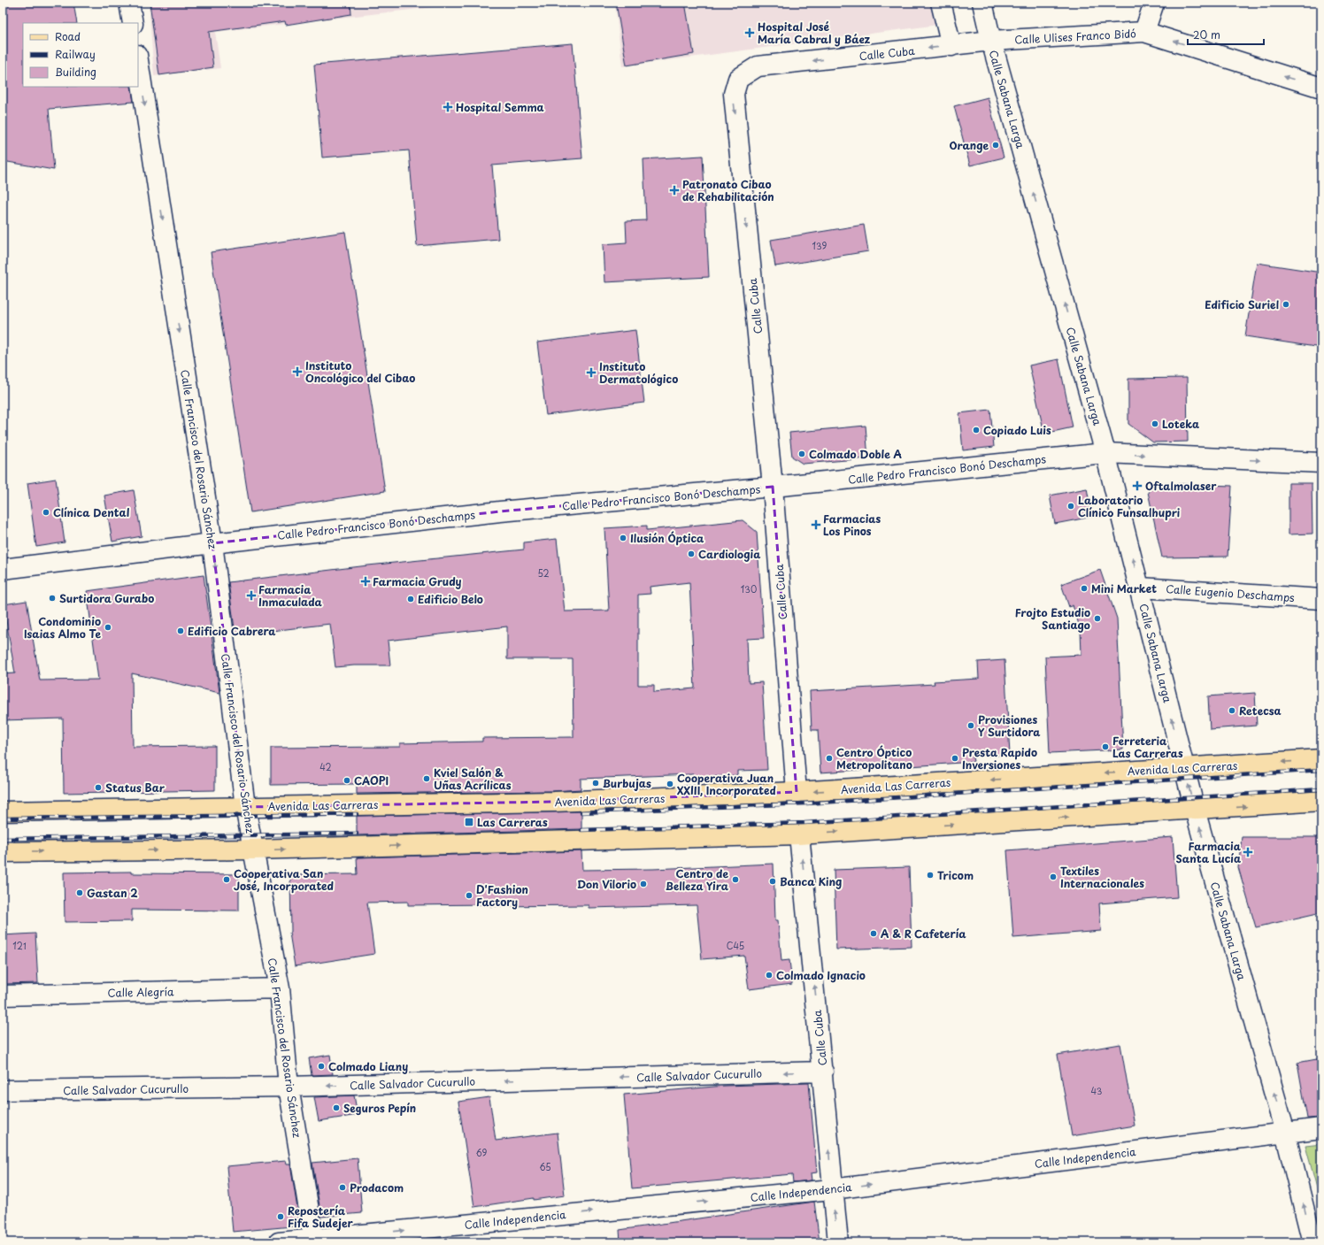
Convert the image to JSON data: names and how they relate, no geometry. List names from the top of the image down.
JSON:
{
  "streets": {
    "main road": ["Avenida Las Carreras"],
    "street": [
      "Calle Ulises Franco Bidó",
      "Calle Cuba",
      "Calle Sabana Larga",
      "Calle Francisco del Rosario Sánchez",
      "Calle Pedro Francisco Bonó Deschamps",
      "Calle Eugenio Deschamps",
      "Calle Alegría",
      "Calle Salvador Cucurullo",
      "Calle Independencia"
    ]
  },
  "crossings": [
    ["Calle Ulises Franco Bidó", "Calle Cuba"],
    ["Calle Ulises Franco Bidó", "Calle Sabana Larga"],
    ["Calle Cuba", "Calle Sabana Larga"],
    ["Calle Cuba", "Calle Pedro Francisco Bonó Deschamps"],
    ["Calle Cuba", "Avenida Las Carreras"],
    ["Calle Cuba", "Calle Salvador Cucurullo"],
    ["Calle Cuba", "Calle Independencia"],
    ["Calle Sabana Larga", "Calle Pedro Francisco Bonó Deschamps"],
    ["Calle Sabana Larga", "Calle Eugenio Deschamps"],
    ["Calle Sabana Larga", "Avenida Las Carreras"],
    ["Calle Sabana Larga", "Calle Independencia"],
    ["Calle Francisco del Rosario Sánchez", "Calle Pedro Francisco Bonó Deschamps"],
    ["Calle Francisco del Rosario Sánchez", "Avenida Las Carreras"],
    ["Calle Francisco del Rosario Sánchez", "Calle Alegría"],
    ["Calle Francisco del Rosario Sánchez", "Calle Salvador Cucurullo"],
    ["Calle Francisco del Rosario Sánchez", "Calle Independencia"]
  ],
  "one_way": [
    "Calle Ulises Franco Bidó",
    "Calle Sabana Larga",
    "Calle Francisco del Rosario Sánchez",
    "Calle Salvador Cucurullo",
    "Calle Independencia"
  ],
  "places": {
    "health": [
      "Hospital José María Cabral y Báez",
      "Hospital Semma",
      "Patronato Cibao de Rehabilitación",
      "Instituto Oncológico del Cibao",
      "Instituto Dermatológico",
      "Oftalmolaser",
      "Farmacias Los Pinos",
      "Farmacia Grudy",
      "Farmacia Inmaculada",
      "Farmacia Santa Lucía"
    ],
    "other": [
      "Orange",
      "Edificio Suriel",
      "Loteka",
      "Copiado Luis",
      "Colmado Doble A",
      "Laboratorio Clínico Funsalhupri",
      "Clínica Dental",
      "Ilusión Óptica",
      "Cardiologia",
      "Mini Market",
      "Surtidora Gurabo",
      "Edificio Belo",
      "Frojto Estudio Santiago",
      "Condominio Isaias Almo Te",
      "Edificio Cabrera",
      "Retecsa",
      "Provisiones Y Surtidora",
      "Ferreteria Las Carreras",
      "Centro Óptico Metropolitano",
      "Presta Rapido Inversiones",
      "Kviel Salón & Uñas Acrílicas",
      "CAOPI",
      "Burbujas",
      "Cooperativa Juan XXIII, Incorporated",
      "Status Bar",
      "Tricom",
      "Textiles Internacionales",
      "Cooperativa San José, Incorporated",
      "Centro de Belleza Yira",
      "Banca King",
      "Don Vilorio",
      "Gastan 2",
      "D'Fashion Factory",
      "A & R Cafetería",
      "Colmado Ignacio",
      "Colmado Liany",
      "Seguros Pepín",
      "Prodacom",
      "Repostería Fifa Sudejer"
    ],
    "transit": ["Las Carreras"]
  },
  "house_numbers": [
    "139",
    "52",
    "130",
    "42",
    "121",
    "C45",
    "43",
    "69",
    "65"
  ],
  "legend": ["Road", "Railway", "Building"],
  "scale_bar": "20 m"
}
